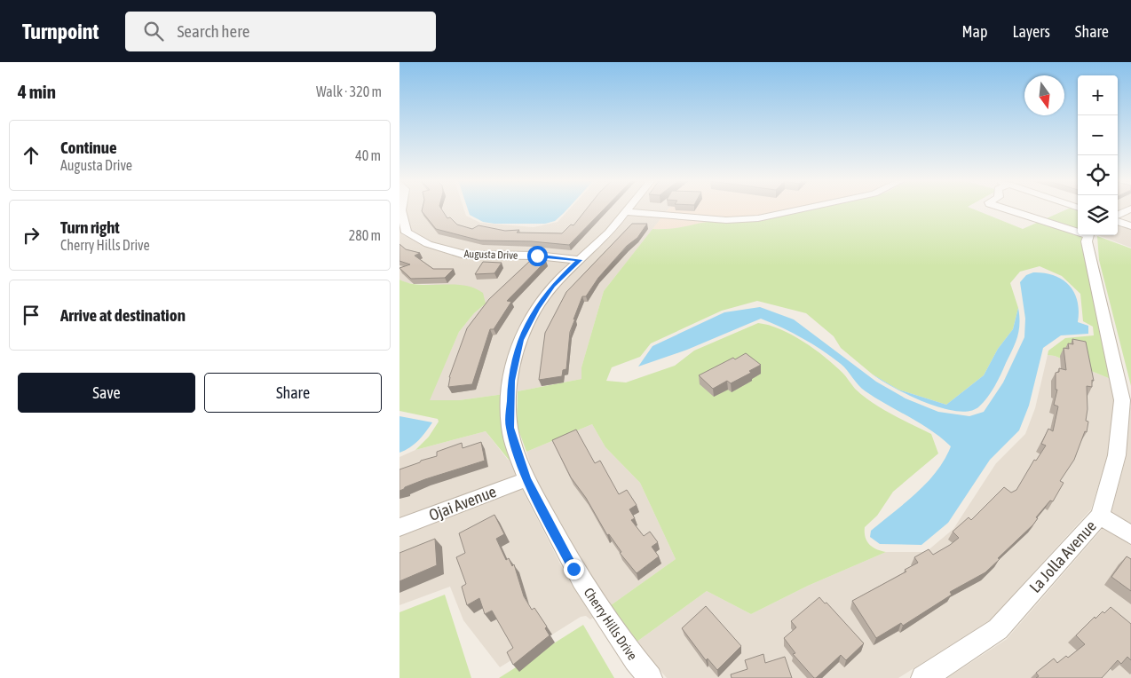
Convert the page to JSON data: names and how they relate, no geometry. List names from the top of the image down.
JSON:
{
  "streets": {
    "street": [
      "Augusta Drive",
      "Ojai Avenue",
      "La Jolla Avenue",
      "Cherry Hills Drive"
    ]
  },
  "crossings": [
    ["Augusta Drive", "Cherry Hills Drive"],
    ["Ojai Avenue", "Cherry Hills Drive"]
  ],
  "north": "bottom",
  "page": {
    "header": "Turnpoint",
    "search": "Search here",
    "nav": ["Map", "Layers", "Share"],
    "heading": ["4 min", "Walk · 320 m"],
    "map_buttons": ["+", "−"],
    "list": [
      ["Continue", "Augusta Drive", "40 m"],
      ["Turn right", "Cherry Hills Drive", "280 m"],
      "Arrive at destination"
    ],
    "buttons": ["Save", "Share"]
  }
}
